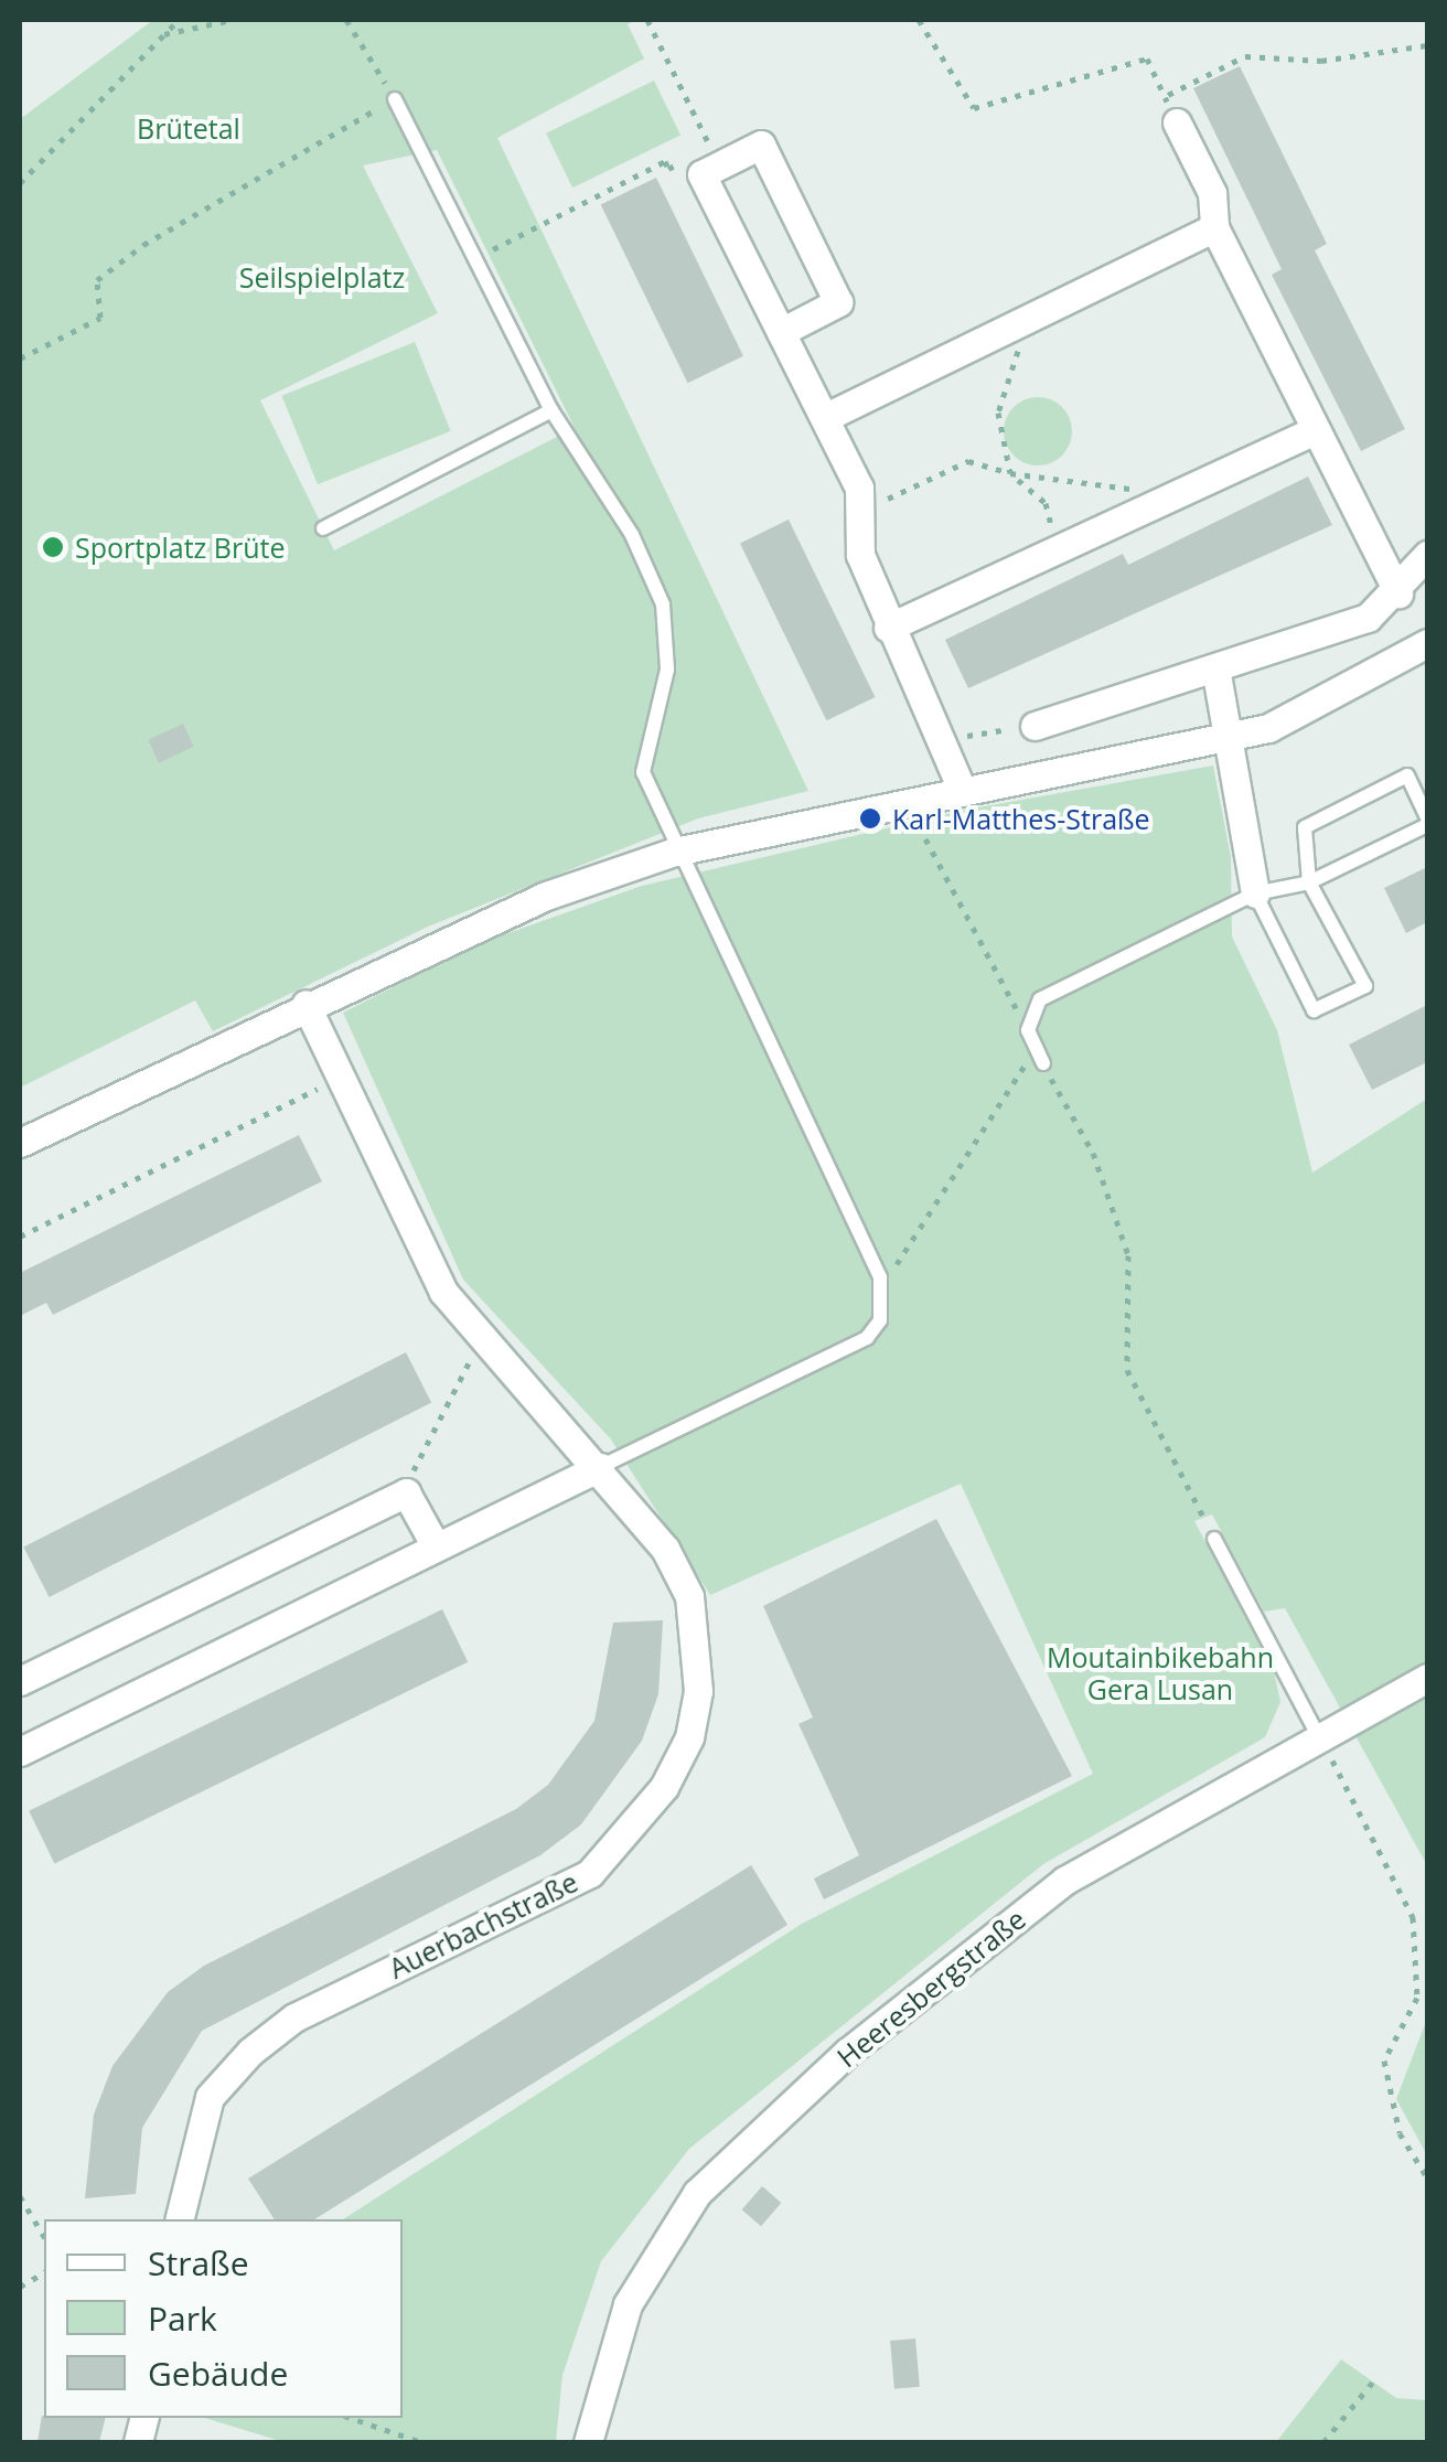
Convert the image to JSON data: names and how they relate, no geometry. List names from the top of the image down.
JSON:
{
  "streets": {
    "street": ["Auerbachstraße", "Heeresbergstraße"]
  },
  "parks": ["Brütetal", "Seilspielplatz", "Moutainbikebahn Gera Lusan"],
  "places": ["Sportplatz Brüte", "Karl-Matthes-Straße"],
  "legend": ["Straße", "Park", "Gebäude"]
}
